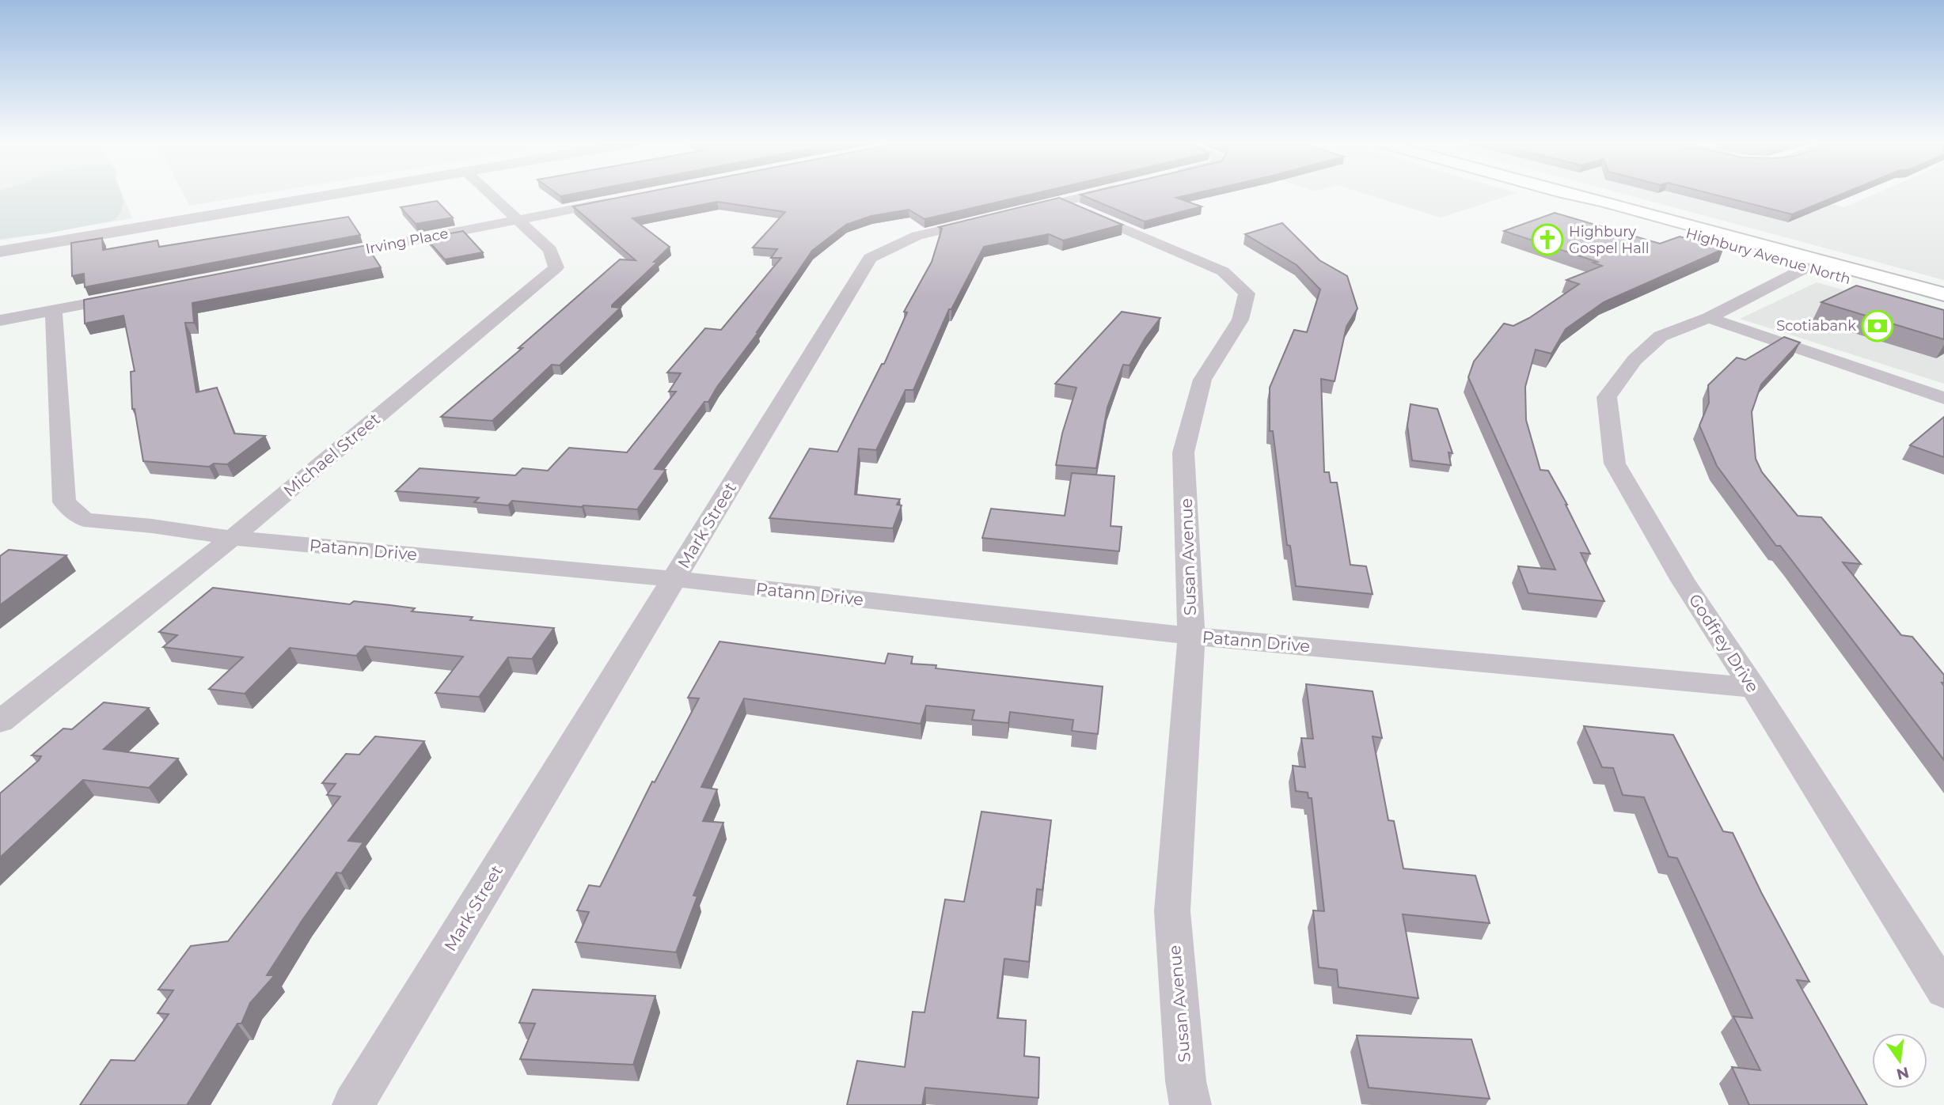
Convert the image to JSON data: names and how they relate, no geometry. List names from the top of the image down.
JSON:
{
  "streets": {
    "main road": ["Highbury Avenue North"],
    "street": [
      "Irving Place",
      "Michael Street",
      "Mark Street",
      "Patann Drive",
      "Susan Avenue",
      "Godfrey Drive"
    ]
  },
  "crossings": [
    ["Irving Place", "Michael Street"],
    ["Highbury Avenue North", "Godfrey Drive"],
    ["Michael Street", "Patann Drive"],
    ["Mark Street", "Patann Drive"],
    ["Mark Street", "Susan Avenue"],
    ["Patann Drive", "Susan Avenue"],
    ["Patann Drive", "Godfrey Drive"]
  ],
  "places": {
    "church": ["Highbury Gospel Hall"],
    "bank": ["Scotiabank"]
  },
  "north": "bottom"
}
